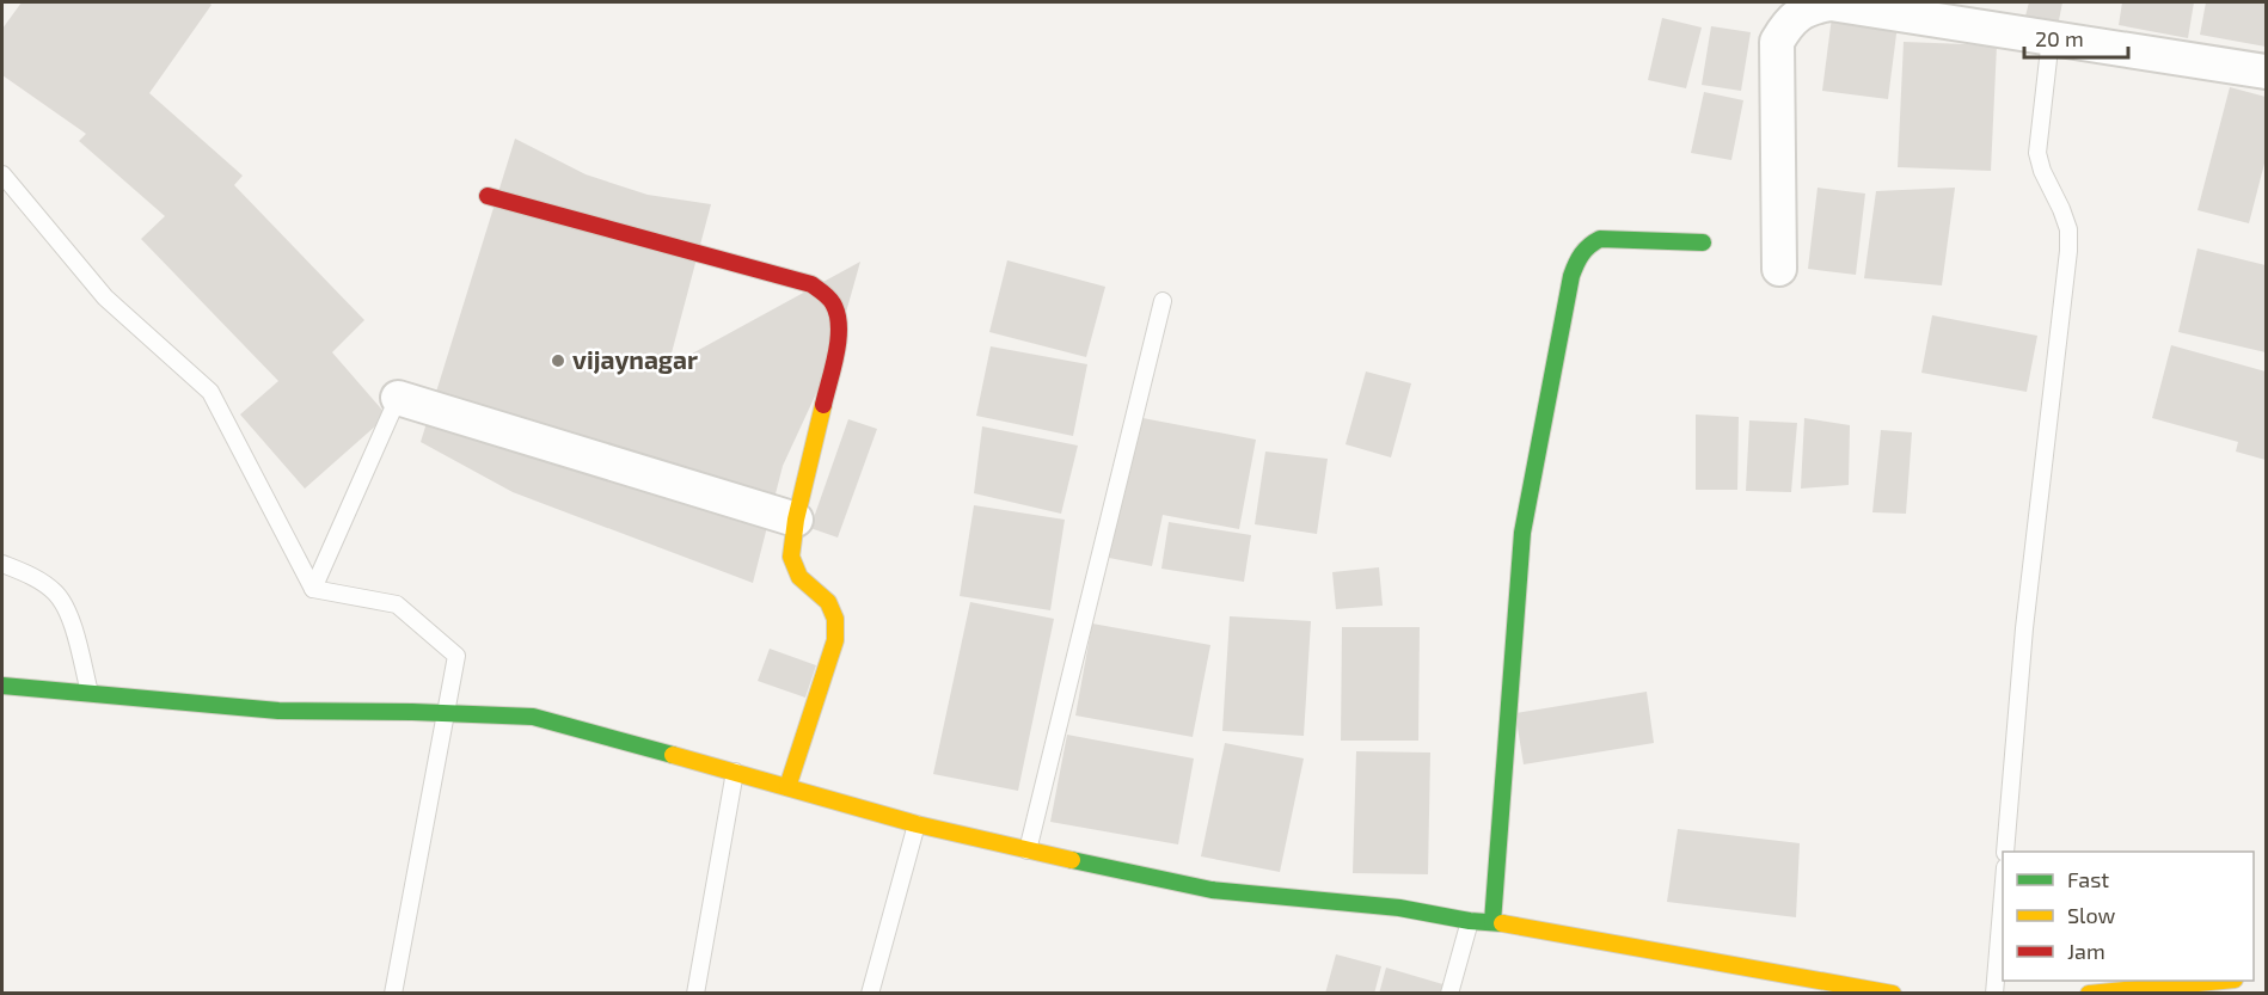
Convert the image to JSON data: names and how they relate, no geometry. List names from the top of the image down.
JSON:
{
  "places": ["vijaynagar"],
  "legend": ["Fast", "Slow", "Jam"],
  "scale_bar": "20 m"
}
